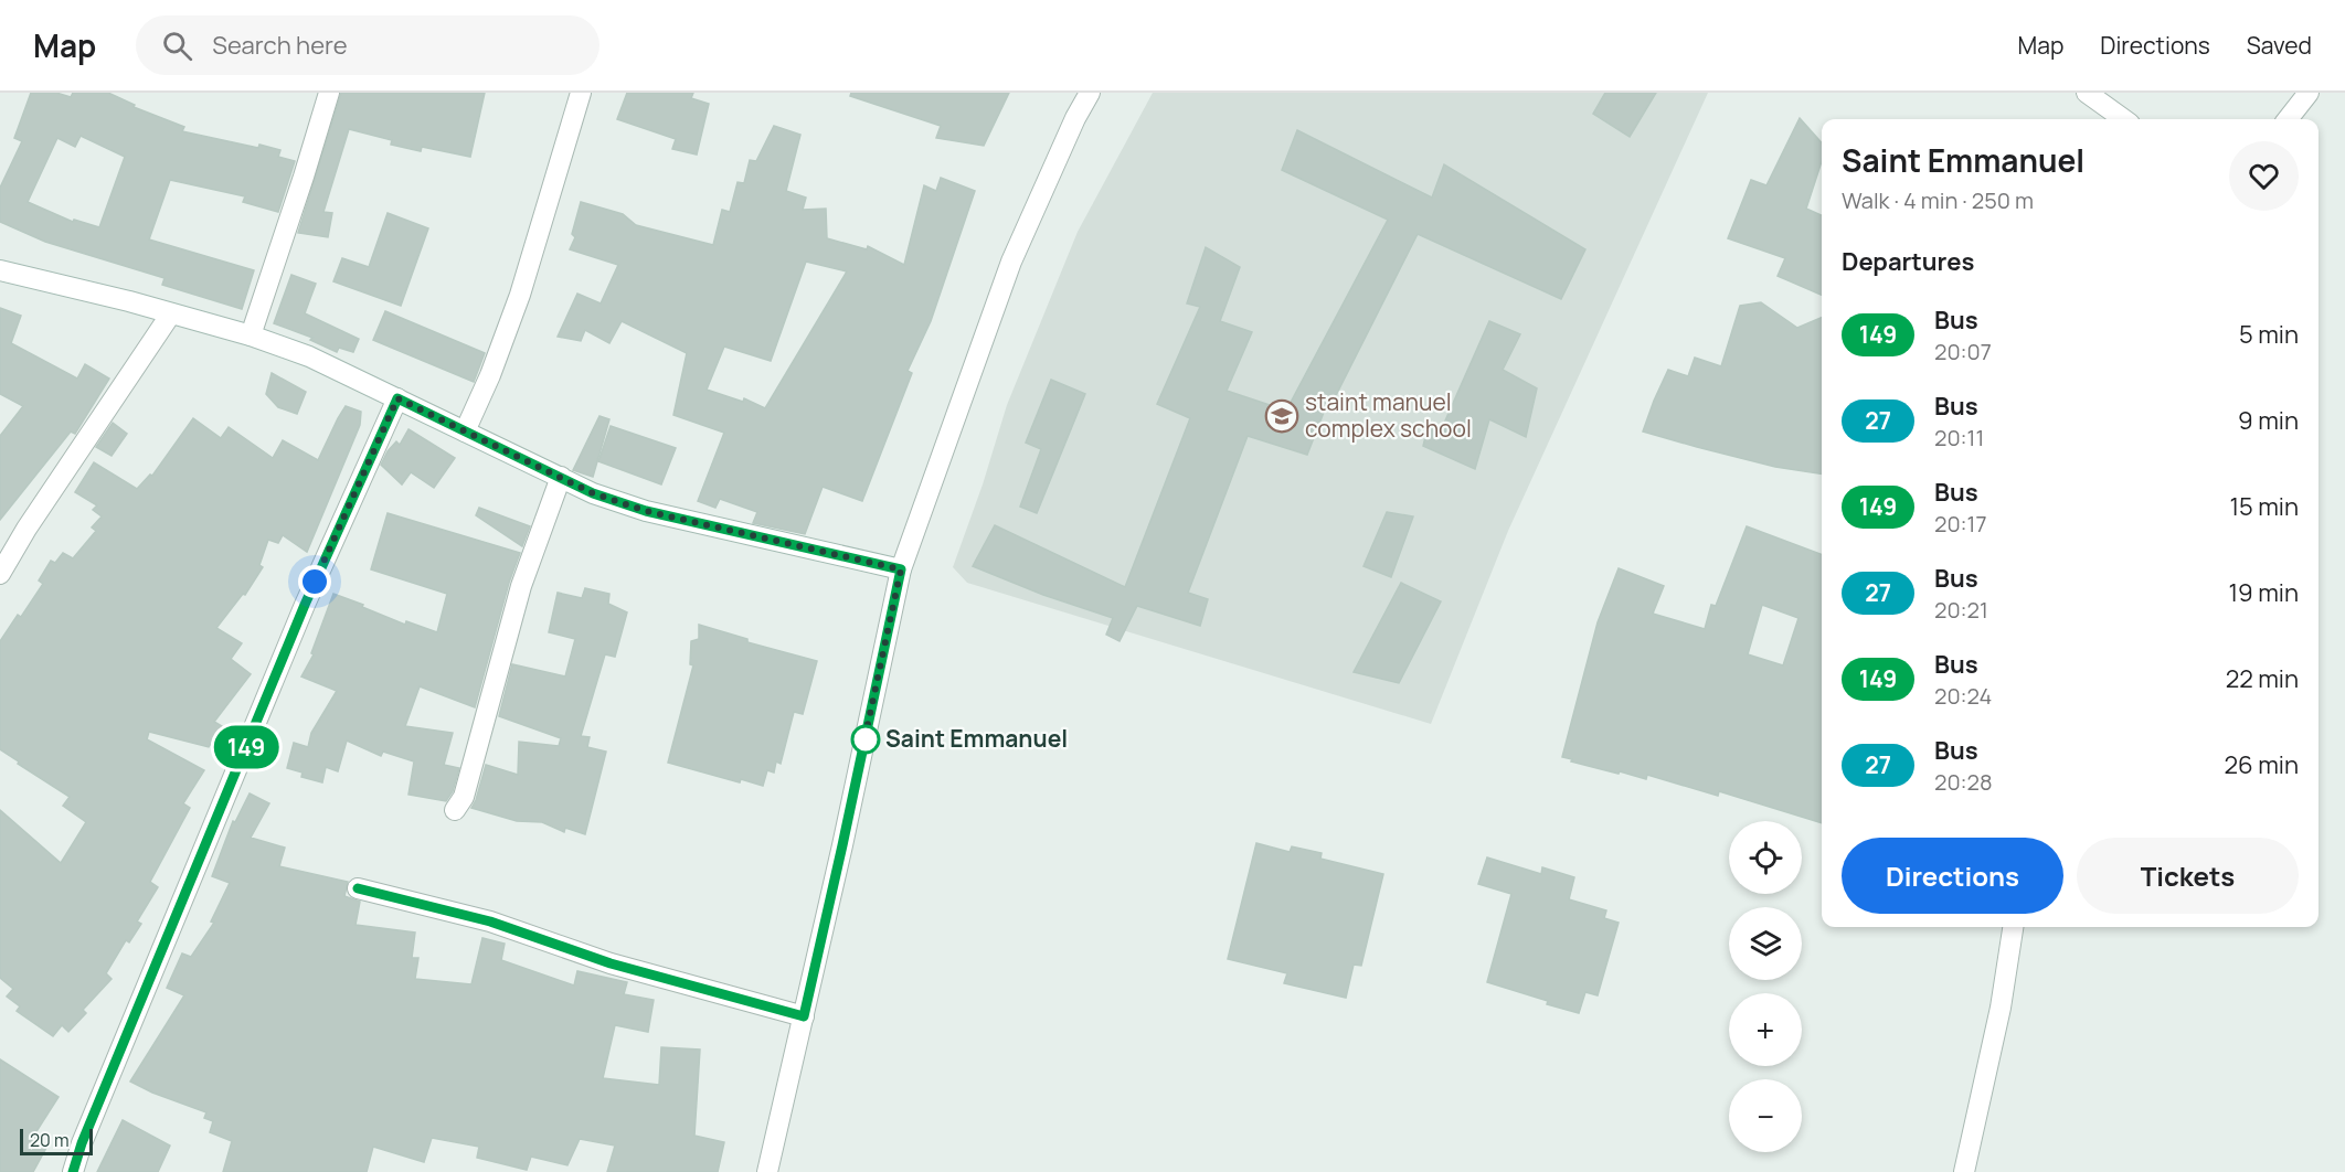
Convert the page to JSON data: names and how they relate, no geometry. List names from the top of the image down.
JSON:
{
  "places": {
    "school or university": ["staint manuel complex school"],
    "other": ["Saint Emmanuel"]
  },
  "lines": ["bus line 149"],
  "scale_bar": "20 m",
  "page": {
    "header": "Map",
    "search": "Search here",
    "nav": ["Map", "Directions", "Saved"],
    "on_map": "149",
    "heading": [
      ["Saint Emmanuel", "Walk · 4 min · 250 m"],
      "Departures"
    ],
    "list": [
      {
        "mark": "149",
        "name": "Bus",
        "note": "20:07",
        "value": "5 min"
      },
      {
        "mark": "27",
        "name": "Bus",
        "note": "20:11",
        "value": "9 min"
      },
      {
        "mark": "149",
        "name": "Bus",
        "note": "20:17",
        "value": "15 min"
      },
      {
        "mark": "27",
        "name": "Bus",
        "note": "20:21",
        "value": "19 min"
      },
      {
        "mark": "149",
        "name": "Bus",
        "note": "20:24",
        "value": "22 min"
      },
      {
        "mark": "27",
        "name": "Bus",
        "note": "20:28",
        "value": "26 min"
      }
    ],
    "map_buttons": ["+", "−"],
    "buttons": ["Directions", "Tickets"],
    "scale": "20 m"
  }
}
